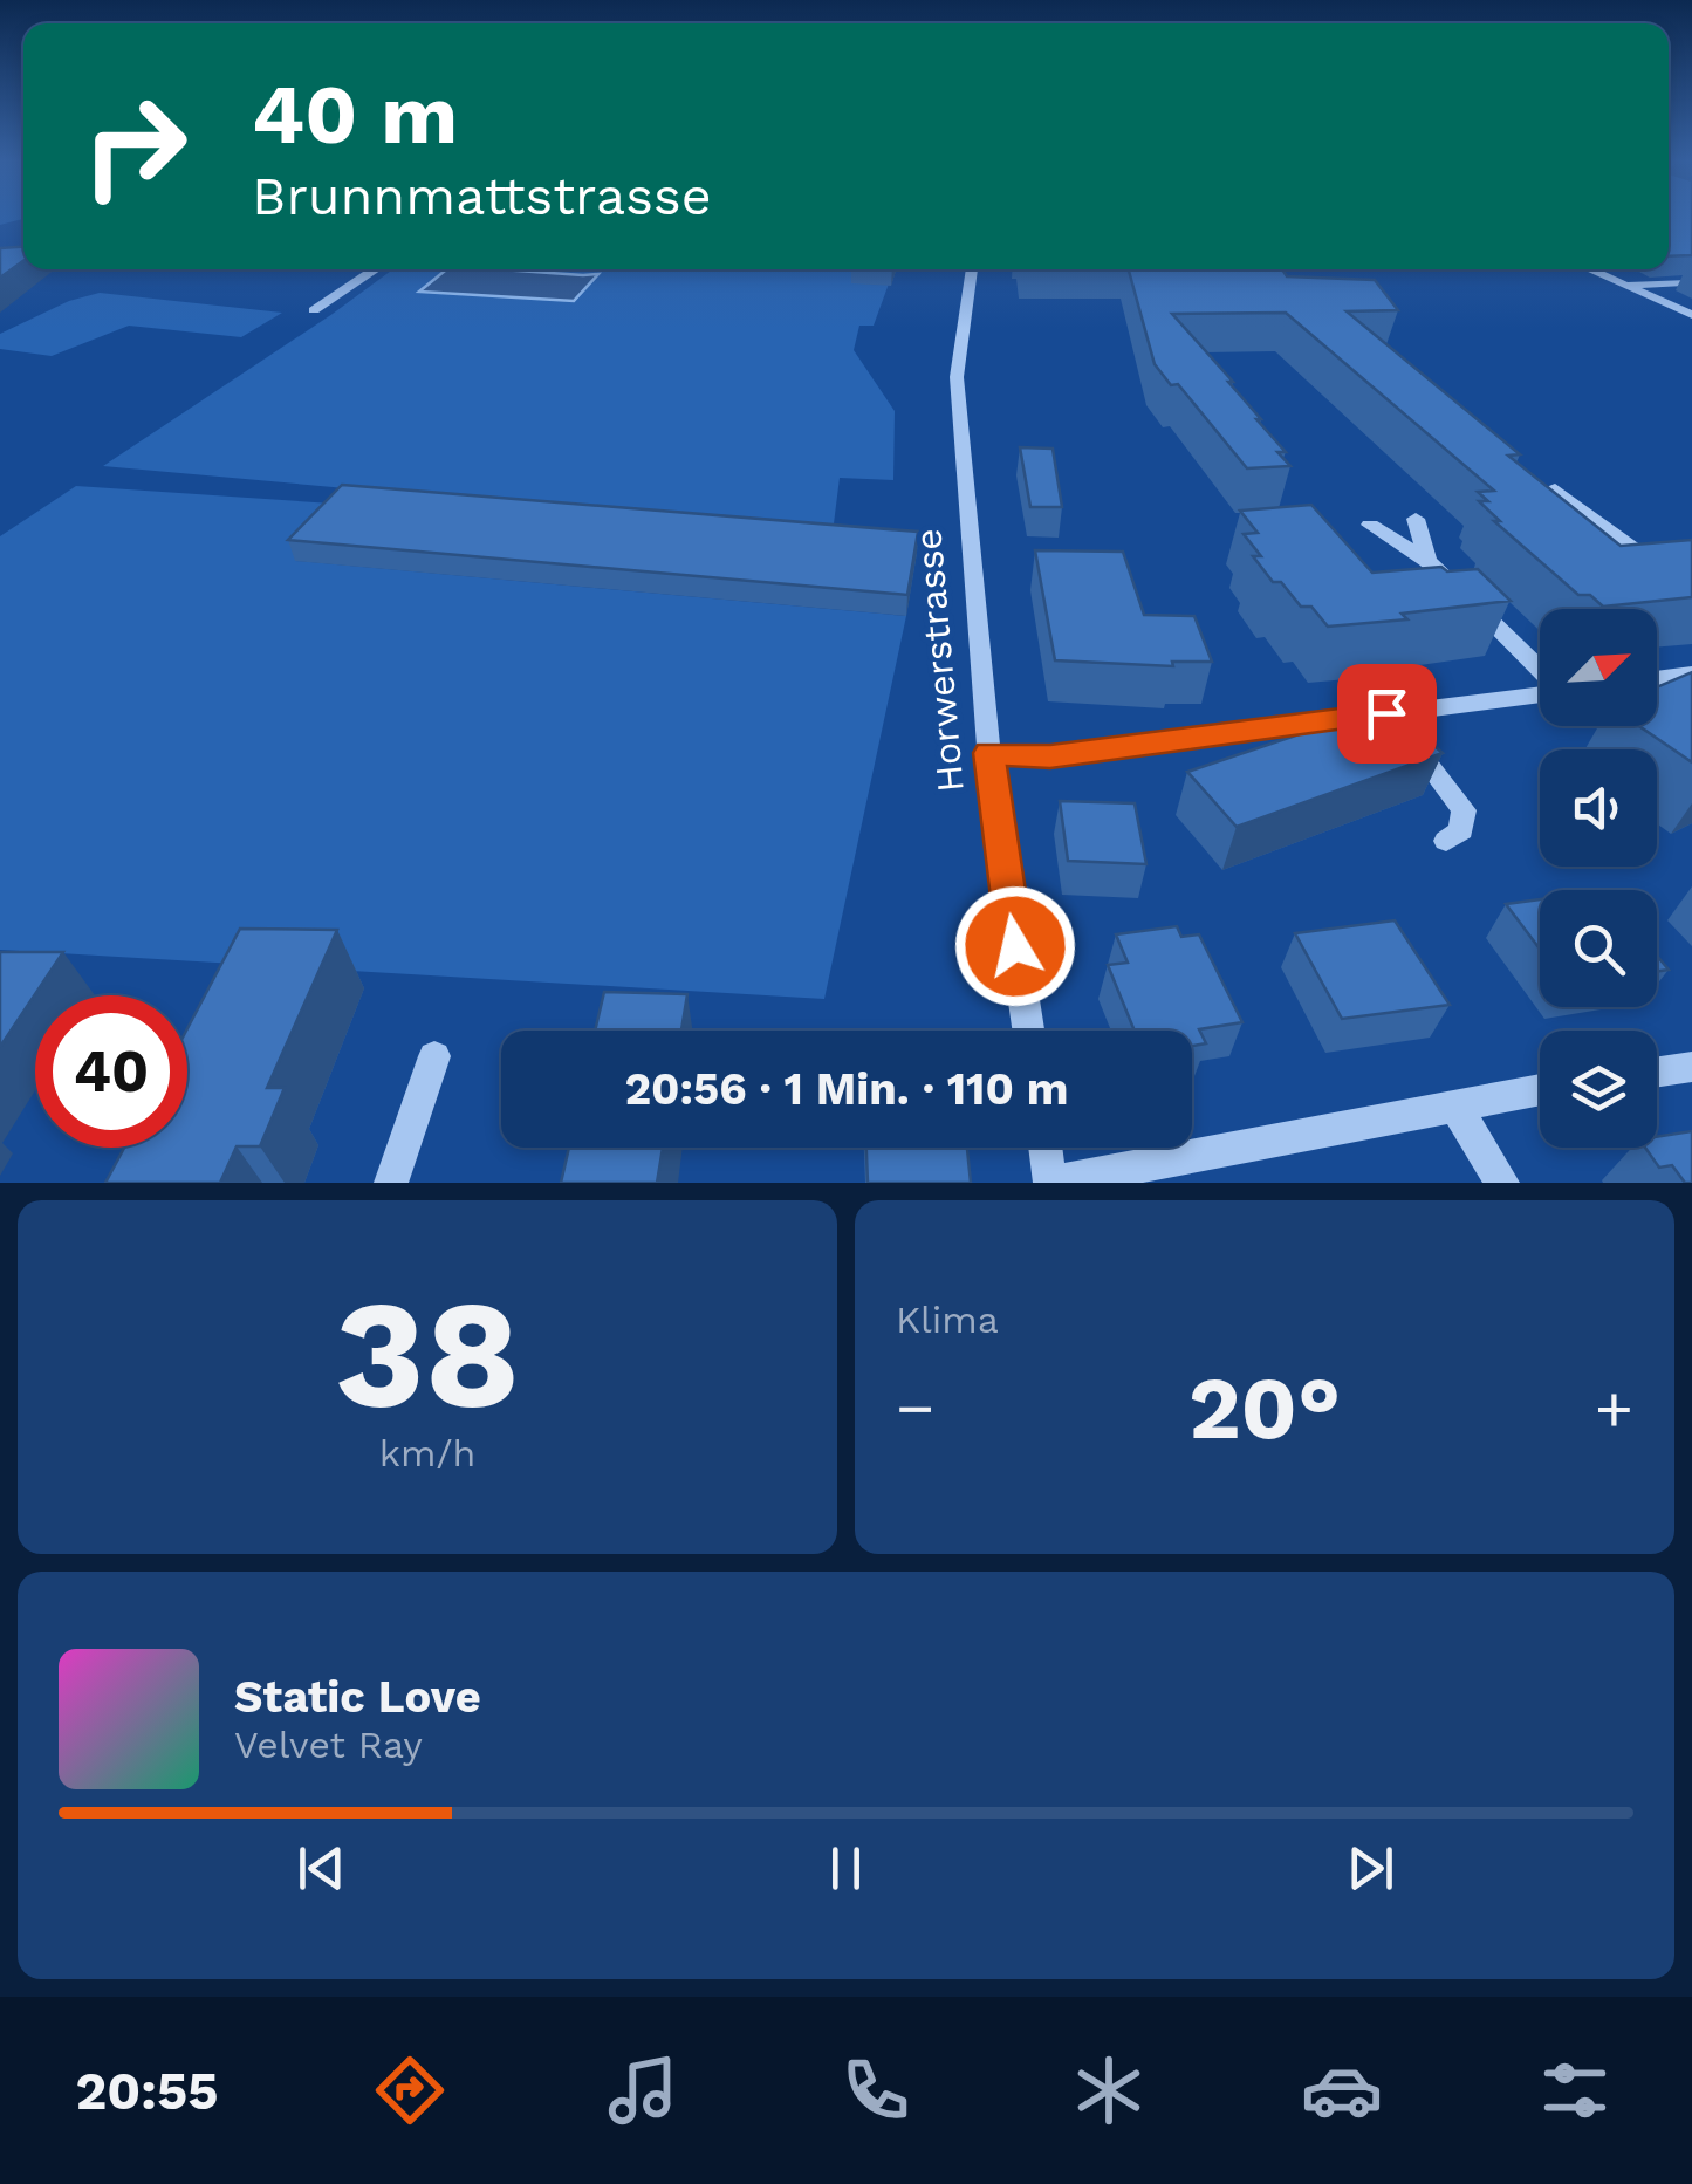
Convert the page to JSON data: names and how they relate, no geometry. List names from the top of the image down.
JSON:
{
  "streets": {
    "street": ["Horwerstrasse"]
  },
  "north": "top right",
  "page": {
    "turn": ["40 m", "Brunnmattstrasse"],
    "limit": "40",
    "trip": "20:56 · 1 Min. · 110 m",
    "tile": [
      ["38", "km/h"],
      "Klima"
    ],
    "heat": ["−", "20°", "+"],
    "song": ["Static Love", "Velvet Ray"],
    "tabs": "20:55"
  }
}
